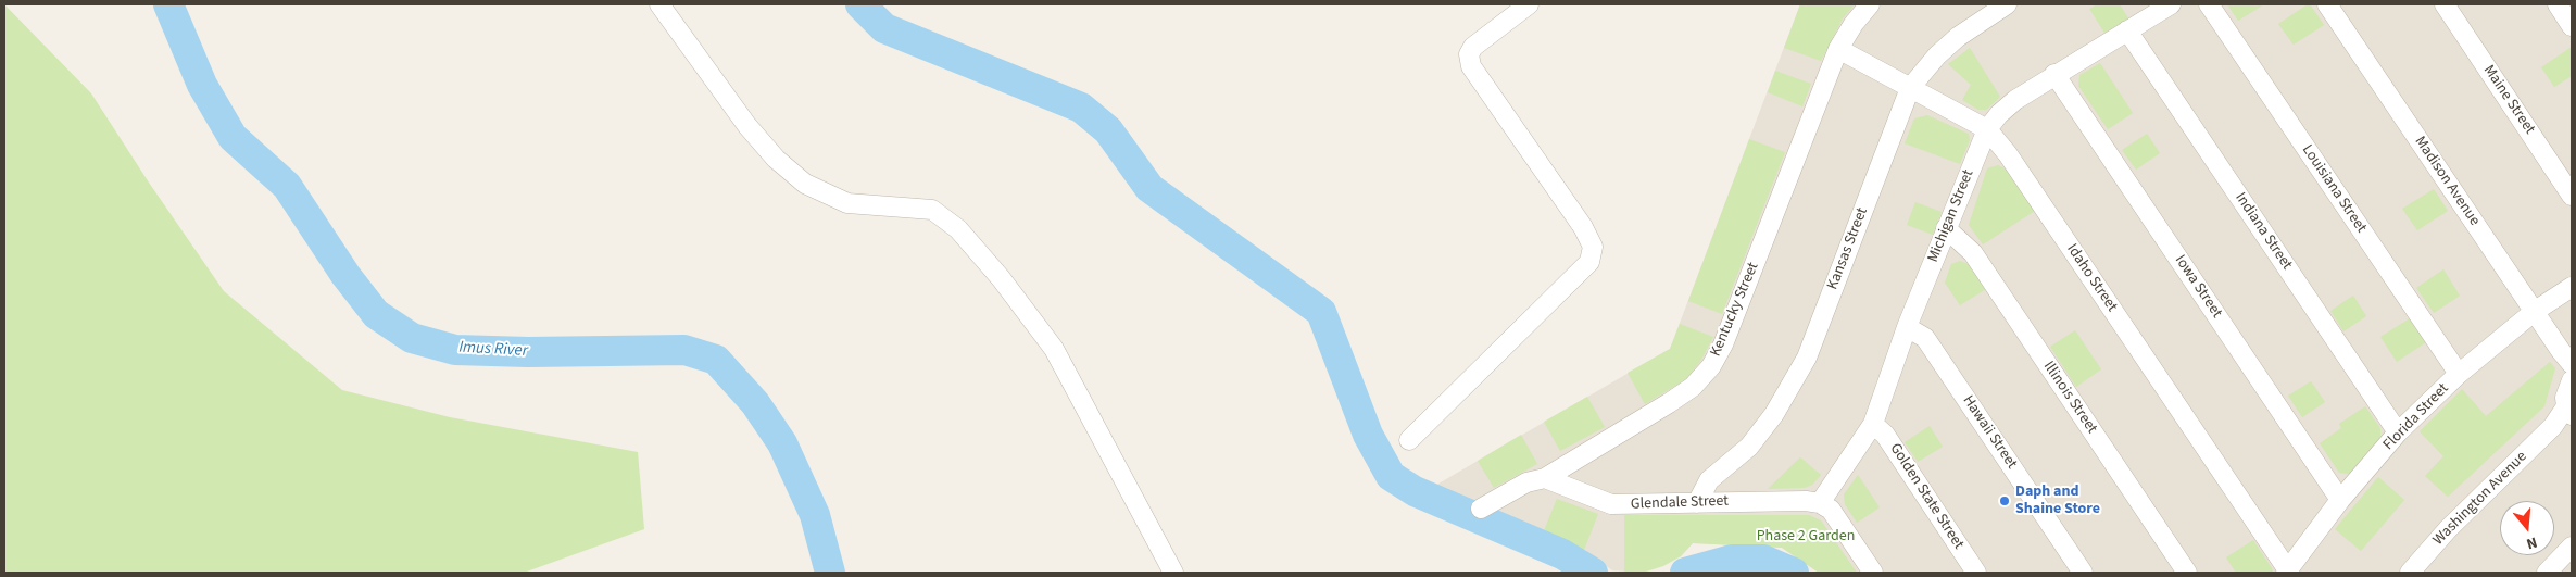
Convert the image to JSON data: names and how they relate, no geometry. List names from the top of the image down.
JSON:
{
  "streets": {
    "street": [
      "Maine Street",
      "Madison Avenue",
      "Louisiana Street",
      "Michigan Street",
      "Indiana Street",
      "Kansas Street",
      "Idaho Street",
      "Iowa Street",
      "Kentucky Street",
      "Illinois Street",
      "Florida Street",
      "Hawaii Street",
      "Golden State Street",
      "Washington Avenue",
      "Glendale Street"
    ]
  },
  "crossings": [
    ["Madison Avenue", "Florida Street"],
    ["Louisiana Street", "Florida Street"],
    ["Michigan Street", "Indiana Street"],
    ["Michigan Street", "Idaho Street"],
    ["Michigan Street", "Iowa Street"],
    ["Michigan Street", "Illinois Street"],
    ["Michigan Street", "Hawaii Street"],
    ["Michigan Street", "Golden State Street"],
    ["Michigan Street", "Glendale Street"],
    ["Indiana Street", "Florida Street"],
    ["Kansas Street", "Idaho Street"],
    ["Kansas Street", "Glendale Street"],
    ["Idaho Street", "Kentucky Street"],
    ["Idaho Street", "Florida Street"],
    ["Iowa Street", "Florida Street"],
    ["Kentucky Street", "Glendale Street"]
  ],
  "water": ["Imus River"],
  "parks": ["Phase 2 Garden"],
  "places": ["Daph and Shaine Store"],
  "north": "bottom"
}
